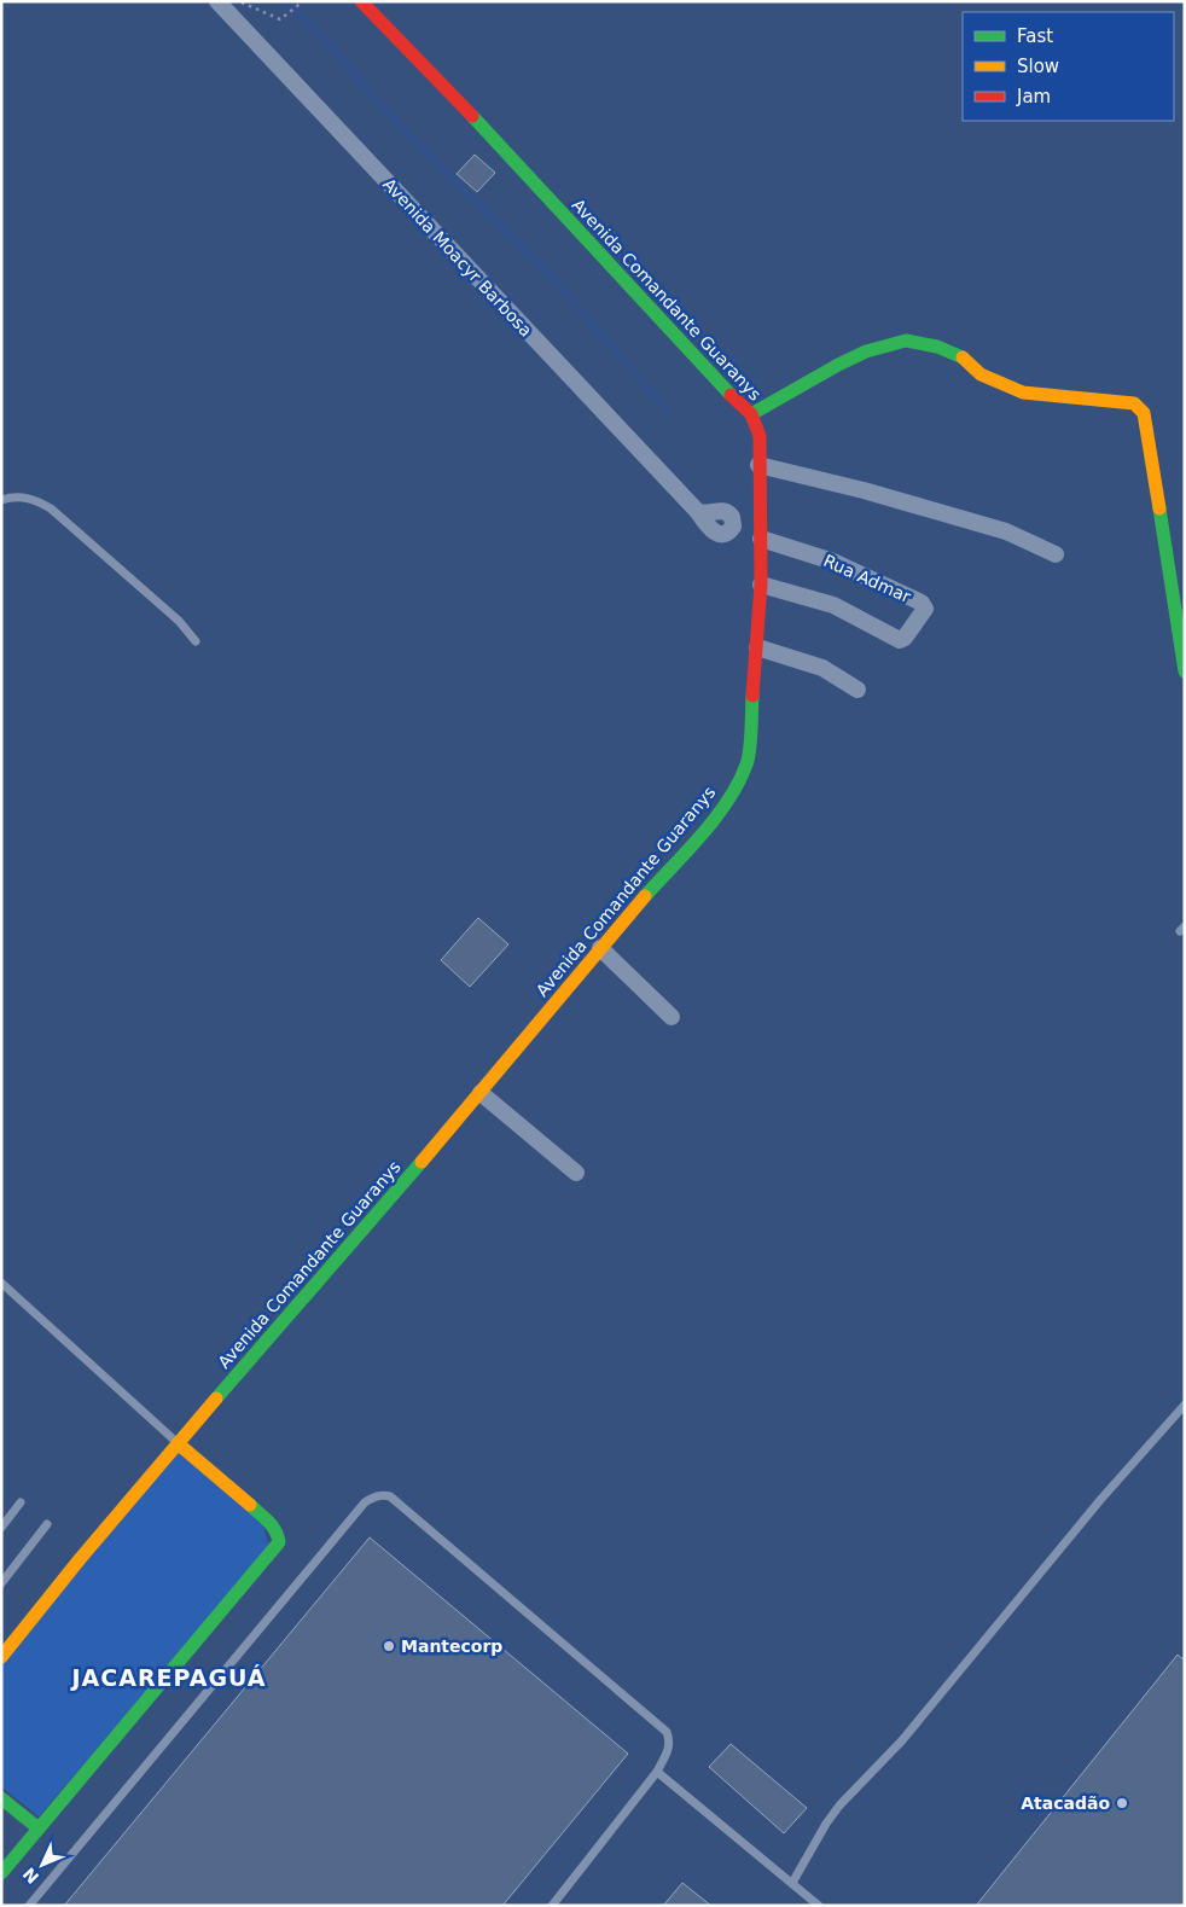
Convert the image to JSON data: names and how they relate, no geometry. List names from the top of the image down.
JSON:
{
  "streets": {
    "street": ["Avenida Moacyr Barbosa", "Avenida Comandante Guaranys", "Rua Admar"]
  },
  "crossings": [
    ["Avenida Comandante Guaranys", "Rua Admar"]
  ],
  "districts": ["JACAREPAGUÁ"],
  "places": ["Mantecorp", "Atacadão"],
  "legend": ["Fast", "Slow", "Jam"],
  "north": "bottom left"
}
